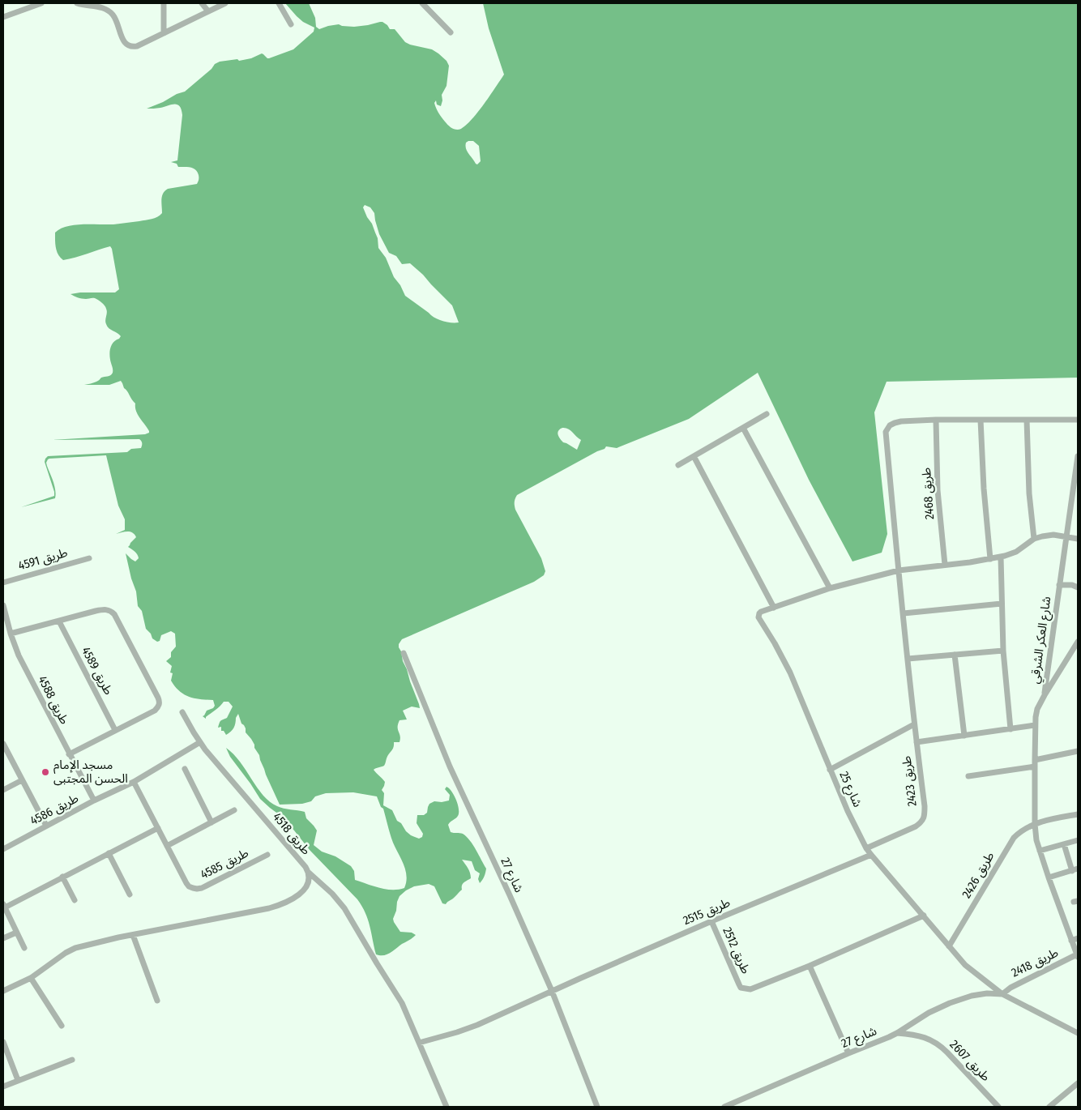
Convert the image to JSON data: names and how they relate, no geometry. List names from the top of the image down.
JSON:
{
  "streets": {
    "street": [
      "طريق 2468",
      "طريق 4591",
      "شارع العكر الشرقي",
      "طريق 4589",
      "طريق 4588",
      "طريق 2423",
      "شارع 25",
      "طريق 4586",
      "طريق 4518",
      "طريق 4585",
      "شارع 27",
      "طريق 2426",
      "طريق 2515",
      "طريق 2512",
      "طريق 2418",
      "طريق 2607"
    ]
  },
  "crossings": [
    ["طريق 2468", "طريق 2423"],
    ["طريق 2468", "شارع 25"],
    ["شارع العكر الشرقي", "طريق 2426"],
    ["شارع العكر الشرقي", "طريق 2418"],
    ["طريق 4588", "طريق 4586"],
    ["طريق 2423", "شارع 25"],
    ["شارع 25", "شارع 27"],
    ["شارع 25", "طريق 2426"],
    ["شارع 25", "طريق 2515"],
    ["شارع 25", "طريق 2512"],
    ["شارع 25", "طريق 2418"],
    ["طريق 4586", "طريق 4518"],
    ["طريق 4586", "طريق 4585"],
    ["شارع 27", "طريق 2515"],
    ["شارع 27", "طريق 2418"],
    ["شارع 27", "طريق 2607"],
    ["طريق 2515", "طريق 2512"]
  ],
  "places": ["مسجد الإمام الحسن المجتبى"]
}
